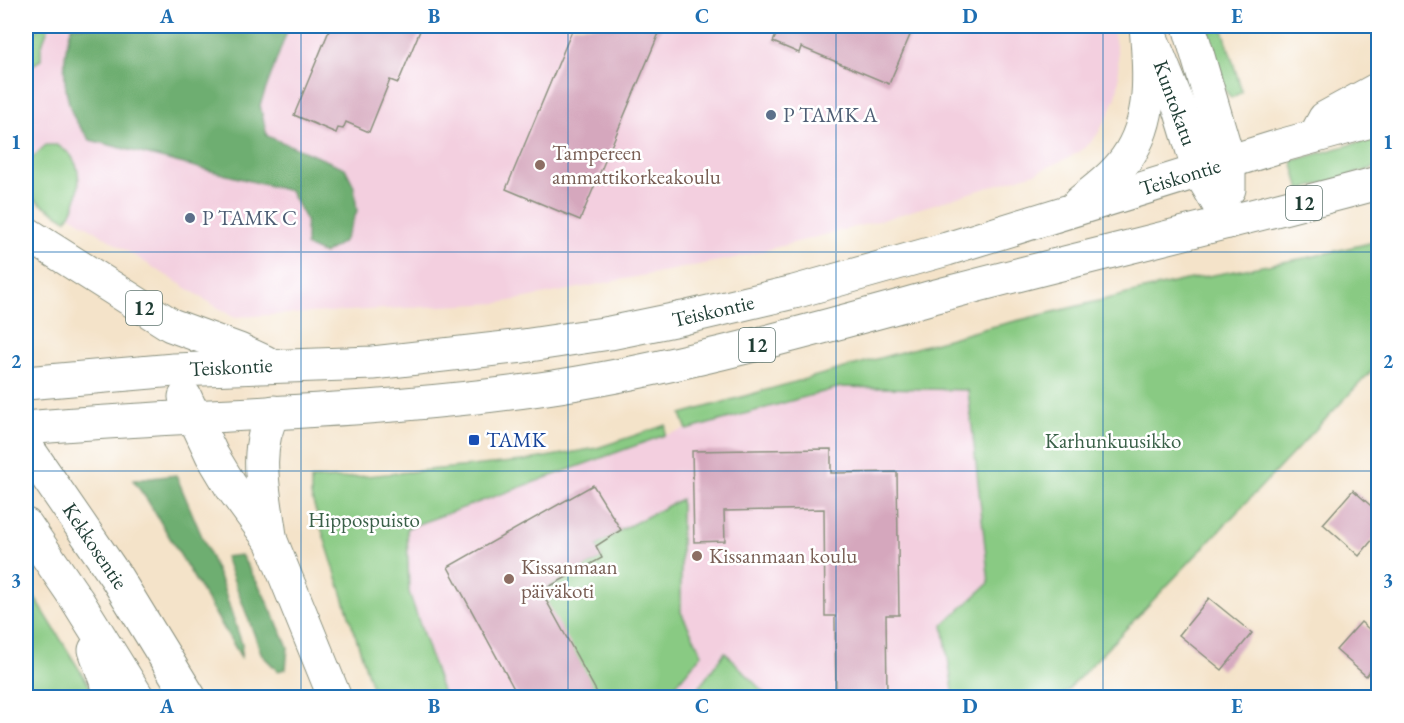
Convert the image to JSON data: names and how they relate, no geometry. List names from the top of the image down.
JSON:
{
  "streets": {
    "main road": [
      "Kuntokatu",
      "Teiskontie",
      "12",
      "Kekkosentie"
    ]
  },
  "crossings": [
    ["Kuntokatu", "Teiskontie"],
    ["Teiskontie", "12"]
  ],
  "parks": ["Karhunkuusikko", "Hippospuisto"],
  "places": {
    "other": [
      "P TAMK A",
      "Tampereen ammattikorkeakoulu",
      "P TAMK C",
      "Kissanmaan koulu",
      "Kissanmaan päiväkoti"
    ],
    "transit": ["TAMK"]
  },
  "grid": {
    "columns": [
      "A",
      "B",
      "C",
      "D",
      "E"
    ],
    "rows": ["1", "2", "3"]
  }
}
